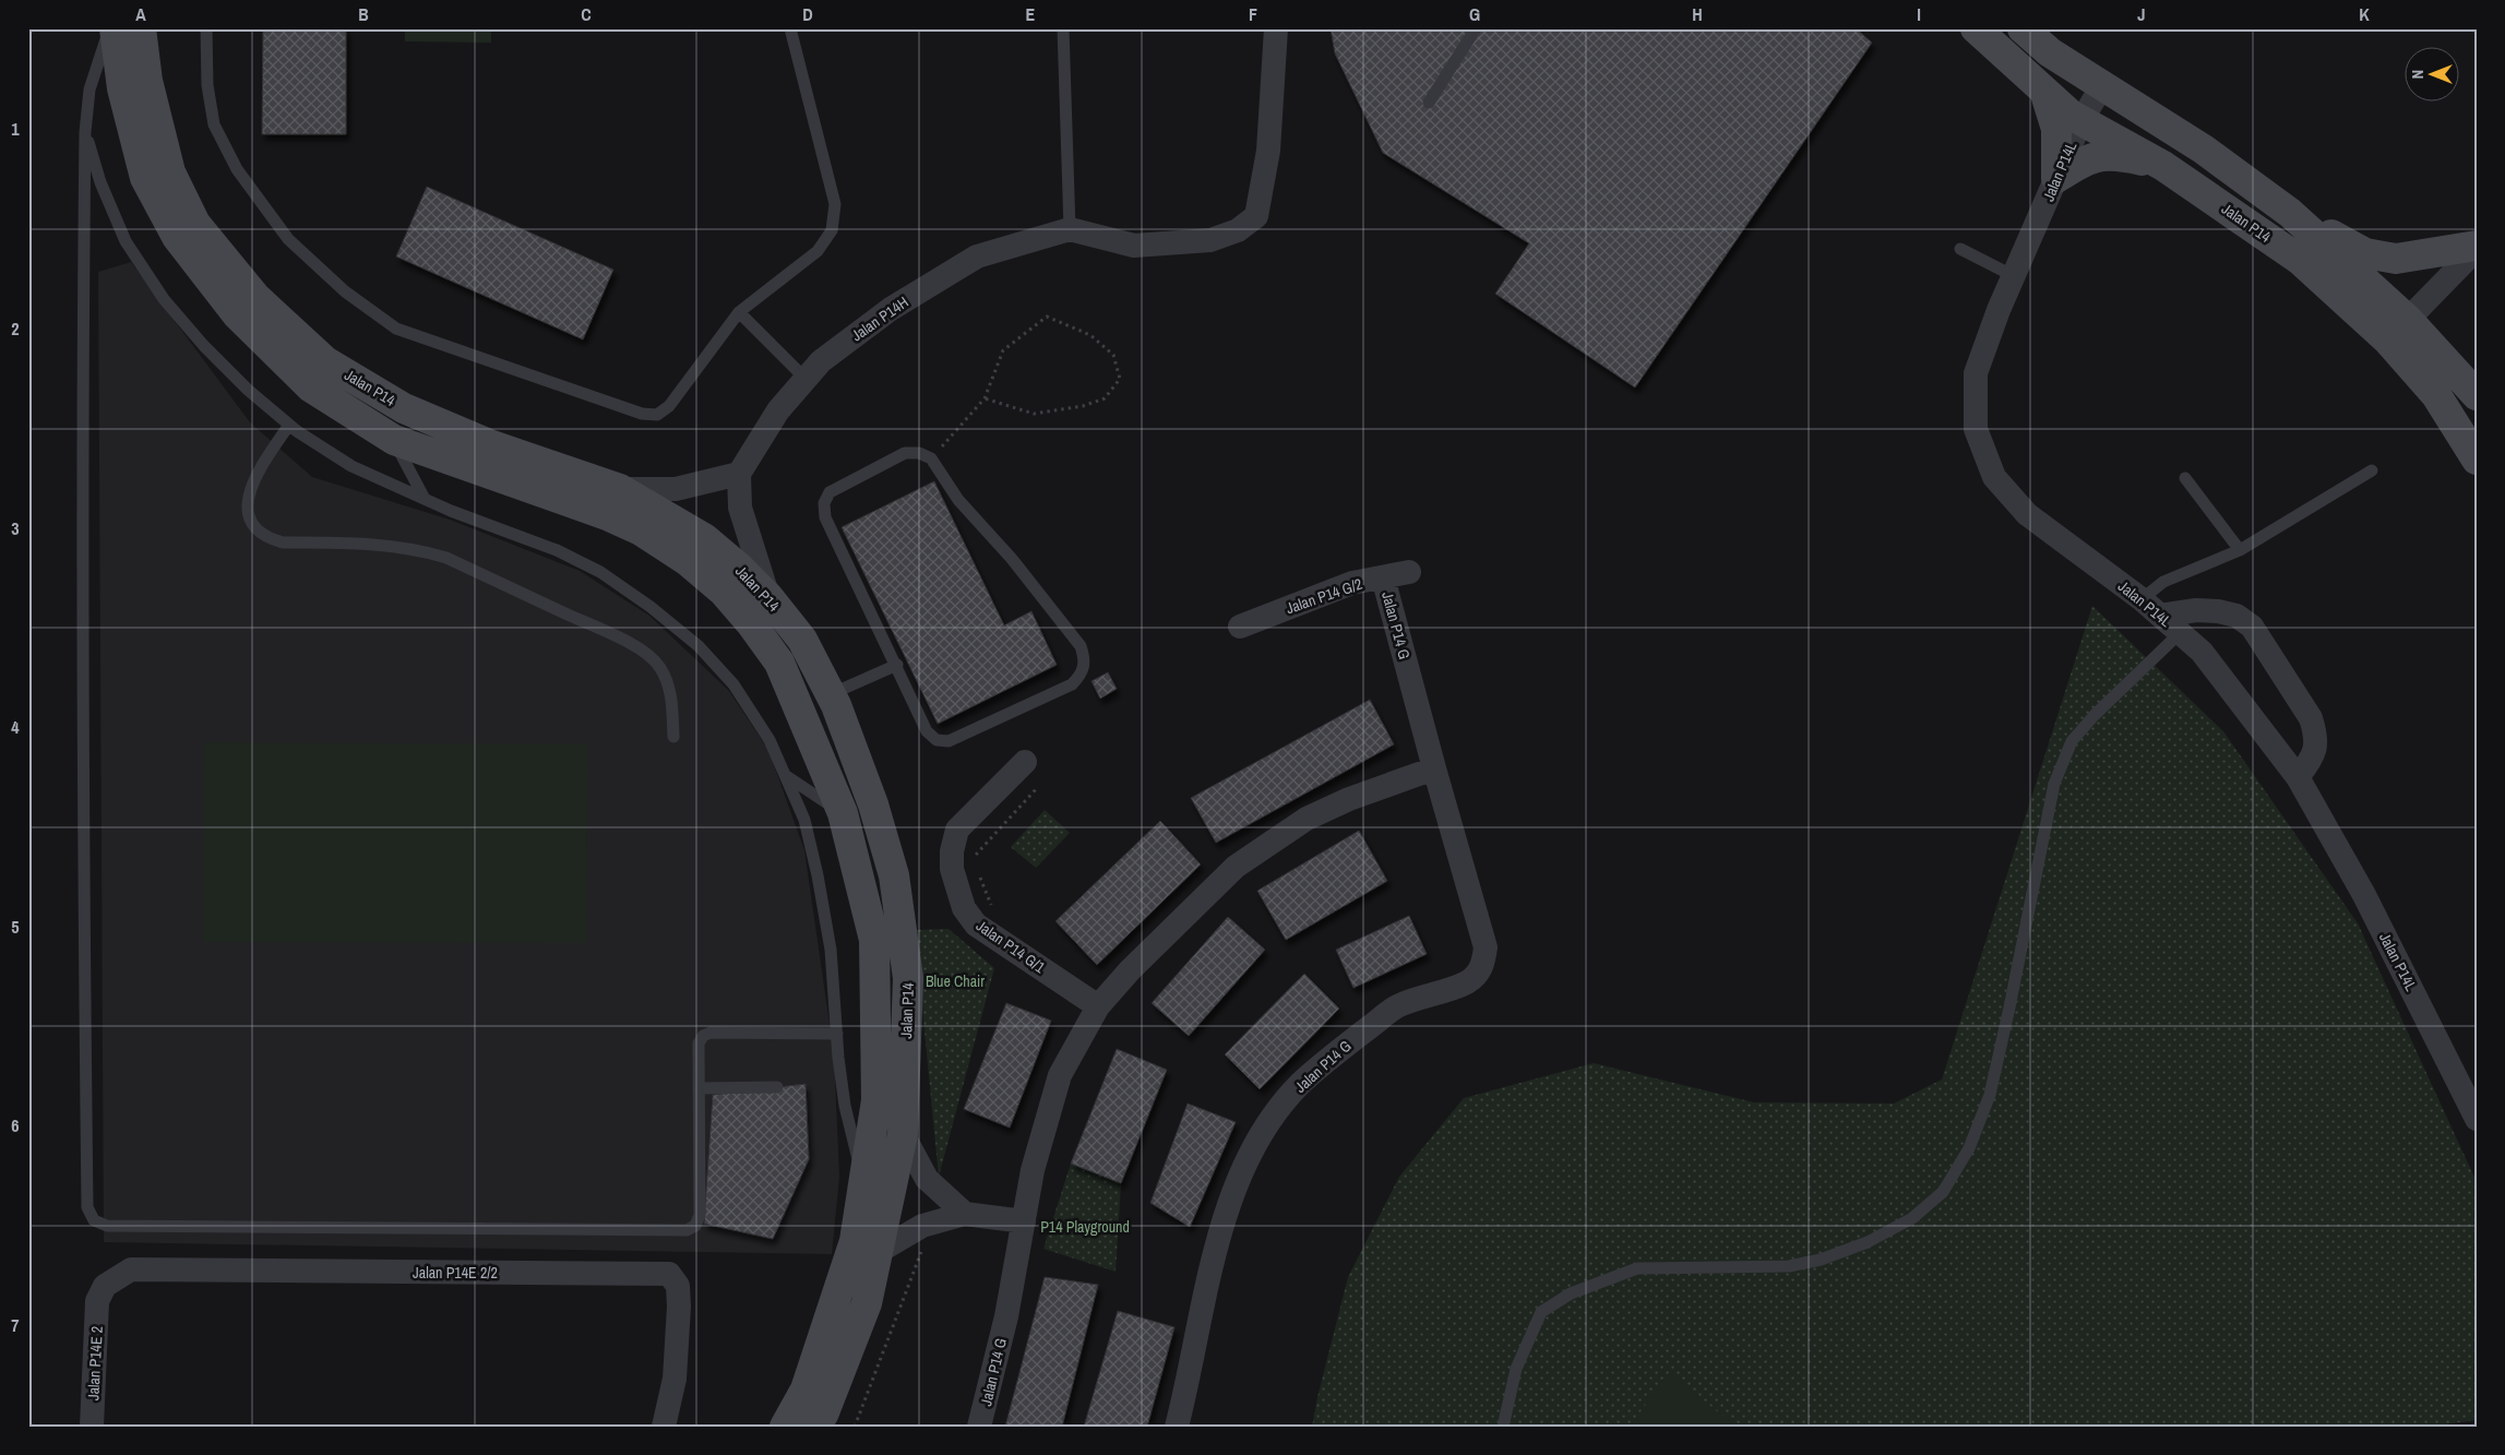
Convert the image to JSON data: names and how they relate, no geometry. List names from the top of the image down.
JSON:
{
  "streets": {
    "main road": ["Jalan P14"],
    "street": [
      "Jalan P14L",
      "Jalan P14H",
      "Jalan P14 G/2",
      "Jalan P14 G",
      "Jalan P14 G/1",
      "Jalan P14E 2/2",
      "Jalan P14E 2"
    ]
  },
  "crossings": [
    ["Jalan P14L", "Jalan P14"],
    ["Jalan P14 G/2", "Jalan P14 G"],
    ["Jalan P14 G", "Jalan P14 G/1"],
    ["Jalan P14E 2/2", "Jalan P14E 2"]
  ],
  "parks": ["Blue Chair", "P14 Playground"],
  "north": "left",
  "grid": {
    "columns": [
      "A",
      "B",
      "C",
      "D",
      "E",
      "F",
      "G",
      "H",
      "I",
      "J",
      "K"
    ],
    "rows": [
      "1",
      "2",
      "3",
      "4",
      "5",
      "6",
      "7"
    ]
  }
}
